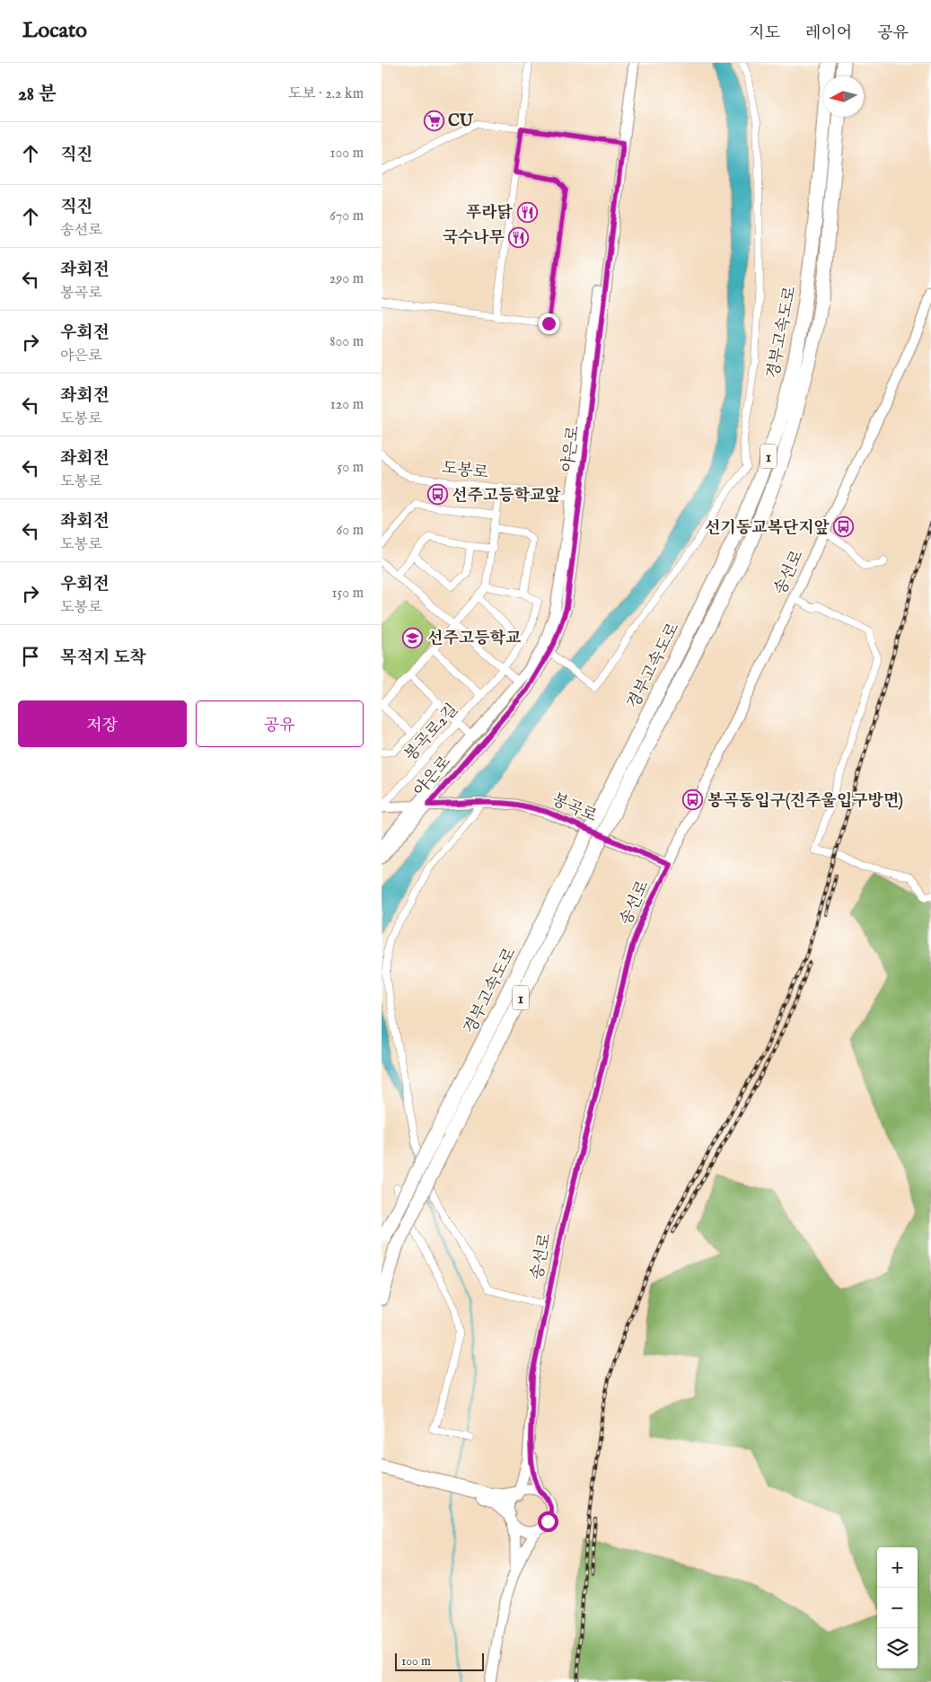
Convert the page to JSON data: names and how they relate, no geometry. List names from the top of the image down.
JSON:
{
  "streets": {
    "highway": ["경부고속도로", "1"],
    "street": [
      "야은로",
      "도봉로",
      "송선로",
      "봉곡로2길",
      "봉곡로"
    ]
  },
  "crossings": [
    ["야은로", "도봉로"],
    ["야은로", "봉곡로"],
    ["송선로", "봉곡로"],
    ["봉곡로2길", "봉곡로"]
  ],
  "places": {
    "supermarket": ["CU"],
    "restaurant": ["푸라닭", "국수나무"],
    "bus stop": ["선주고등학교앞", "선기동교복단지앞", "봉곡동입구(진주울입구방면)"],
    "school or university": ["선주고등학교"]
  },
  "scale_bar": "100 m",
  "north": "left",
  "page": {
    "header": "Locato",
    "nav": ["지도", "레이어", "공유"],
    "heading": ["28 분", "도보 · 2.2 km"],
    "list": [
      ["직진", "100 m"],
      ["직진", "송선로", "670 m"],
      ["좌회전", "봉곡로", "290 m"],
      ["우회전", "야은로", "800 m"],
      ["좌회전", "도봉로", "120 m"],
      ["좌회전", "도봉로", "50 m"],
      ["좌회전", "도봉로", "60 m"],
      ["우회전", "도봉로", "150 m"],
      "목적지 도착"
    ],
    "buttons": ["저장", "공유"],
    "map_buttons": ["+", "−"],
    "scale": "100 m"
  }
}
